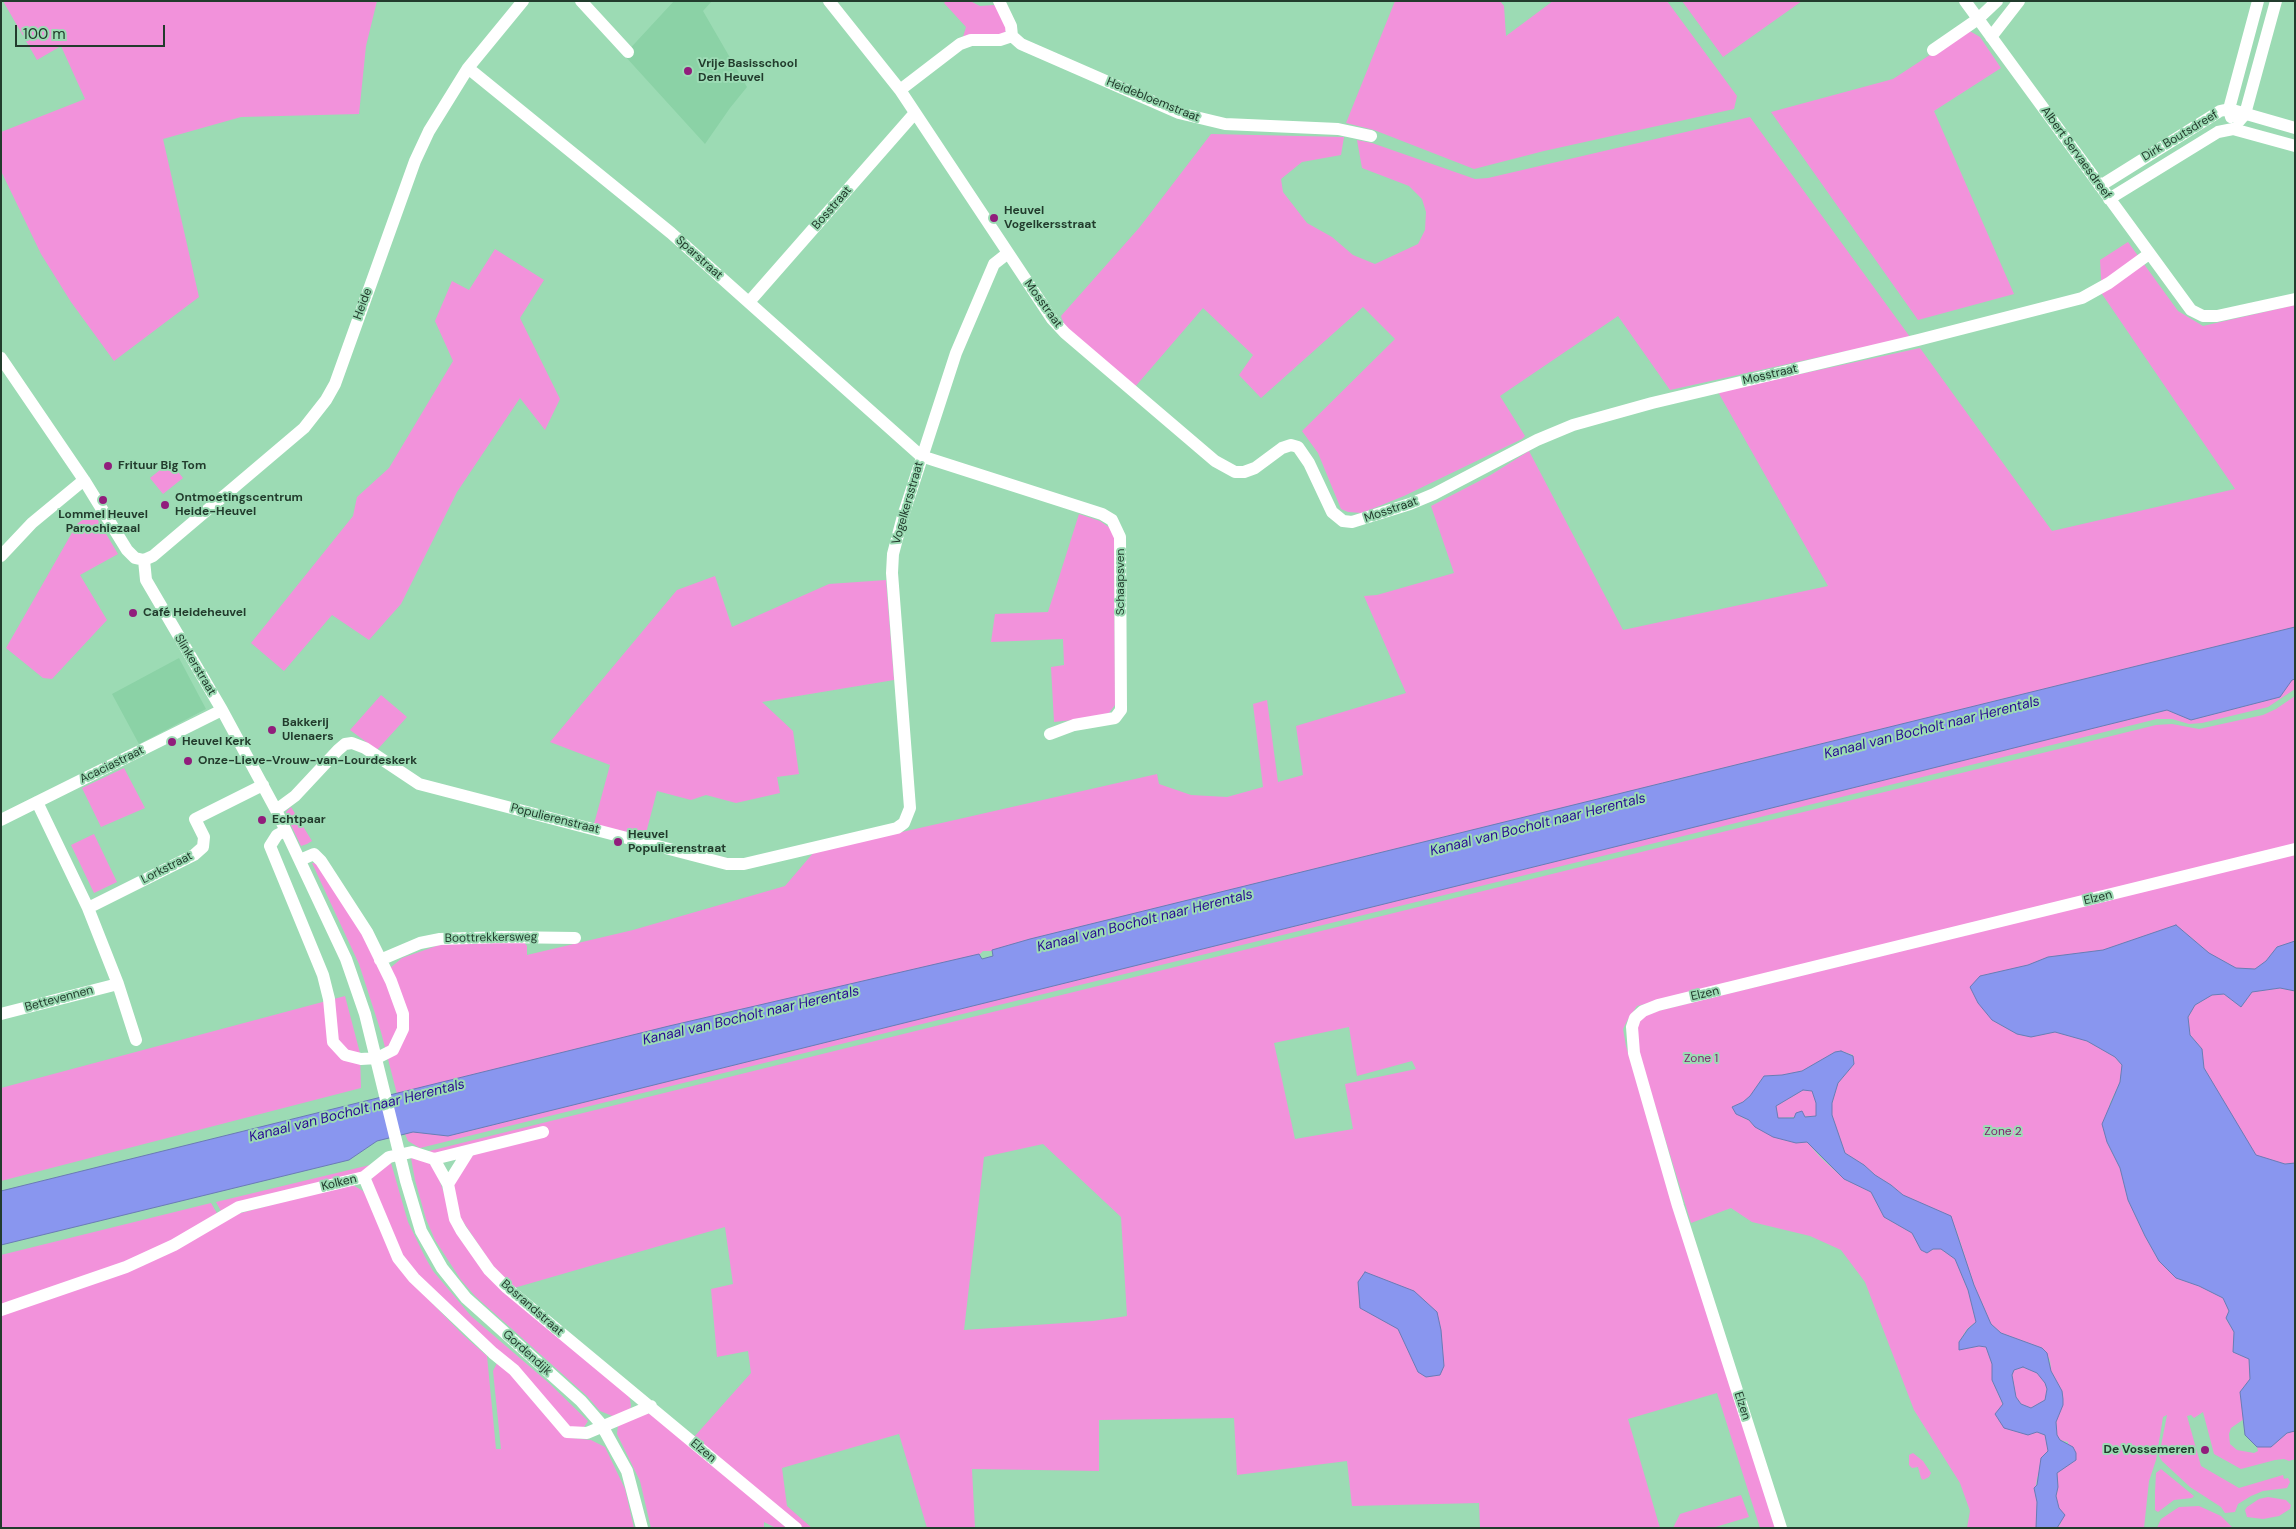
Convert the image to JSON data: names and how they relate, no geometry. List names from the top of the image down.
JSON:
{
  "streets": {
    "street": [
      "Heidebloemstraat",
      "Dirk Boutsdreef",
      "Albert Servaesdreef",
      "Bosstraat",
      "Sparstraat",
      "Heide",
      "Mosstraat",
      "Vogelkersstraat",
      "Schaapsven",
      "Slinkerstraat",
      "Acaciastraat",
      "Populierenstraat",
      "Lorkstraat",
      "Elzen",
      "Boottrekkersweg",
      "Bettevennen",
      "Kolken",
      "Bosrandstraat",
      "Gordendijk"
    ]
  },
  "crossings": [
    ["Dirk Boutsdreef", "Albert Servaesdreef"],
    ["Albert Servaesdreef", "Mosstraat"],
    ["Bosstraat", "Sparstraat"],
    ["Bosstraat", "Mosstraat"],
    ["Sparstraat", "Heide"],
    ["Sparstraat", "Vogelkersstraat"],
    ["Sparstraat", "Schaapsven"],
    ["Heide", "Slinkerstraat"],
    ["Mosstraat", "Vogelkersstraat"],
    ["Vogelkersstraat", "Schaapsven"],
    ["Vogelkersstraat", "Populierenstraat"],
    ["Slinkerstraat", "Acaciastraat"],
    ["Slinkerstraat", "Populierenstraat"],
    ["Slinkerstraat", "Lorkstraat"],
    ["Slinkerstraat", "Gordendijk"],
    ["Elzen", "Bosrandstraat"],
    ["Kolken", "Gordendijk"]
  ],
  "water": ["Kanaal van Bocholt naar Herentals"],
  "parks": ["Zone 1", "Zone 2"],
  "places": [
    "Vrije Basisschool Den Heuvel",
    "Heuvel Vogelkersstraat",
    "Frituur Big Tom",
    "Lommel Heuvel Parochiezaal",
    "Ontmoetingscentrum Heide-Heuvel",
    "Café Heideheuvel",
    "Bakkerij Ulenaers",
    "Heuvel Kerk",
    "Onze-Lieve-Vrouw-van-Lourdeskerk",
    "Echtpaar",
    "Heuvel Populierenstraat",
    "De Vossemeren"
  ],
  "scale_bar": "100 m"
}
